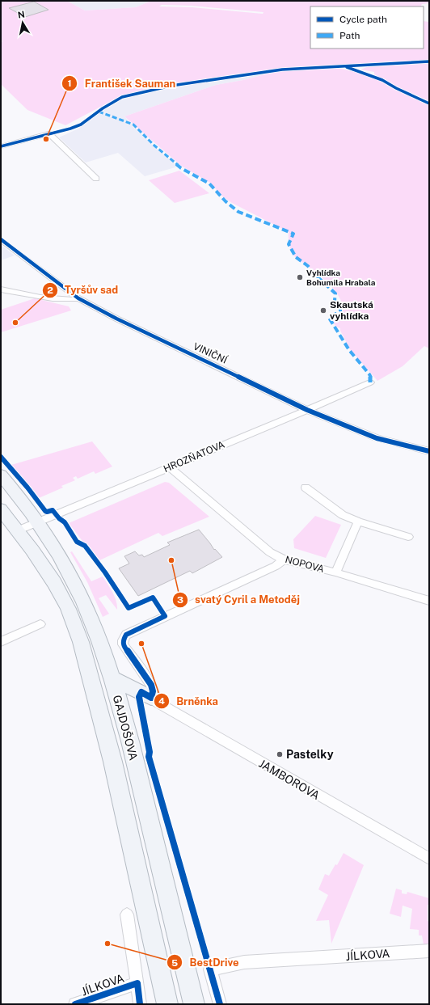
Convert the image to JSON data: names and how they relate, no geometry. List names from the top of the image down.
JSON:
{
  "streets": {
    "main road": ["GAJDOŠOVA"],
    "street": [
      "VINIČNÍ",
      "HROZŇATOVA",
      "NOPOVA",
      "JAMBOROVA",
      "JÍLKOVA"
    ]
  },
  "crossings": [
    ["VINIČNÍ", "HROZŇATOVA"],
    ["HROZŇATOVA", "NOPOVA"],
    ["HROZŇATOVA", "GAJDOŠOVA"]
  ],
  "places": [
    "František Sauman",
    "Vyhlídka Bohumila Hrabala",
    "Skautská vyhlídka",
    "Tyršův sad",
    "svatý Cyril a Metoděj",
    "Brněnka",
    "Pastelky",
    "BestDrive"
  ],
  "legend": ["Cycle path", "Path"],
  "north": "top"
}
